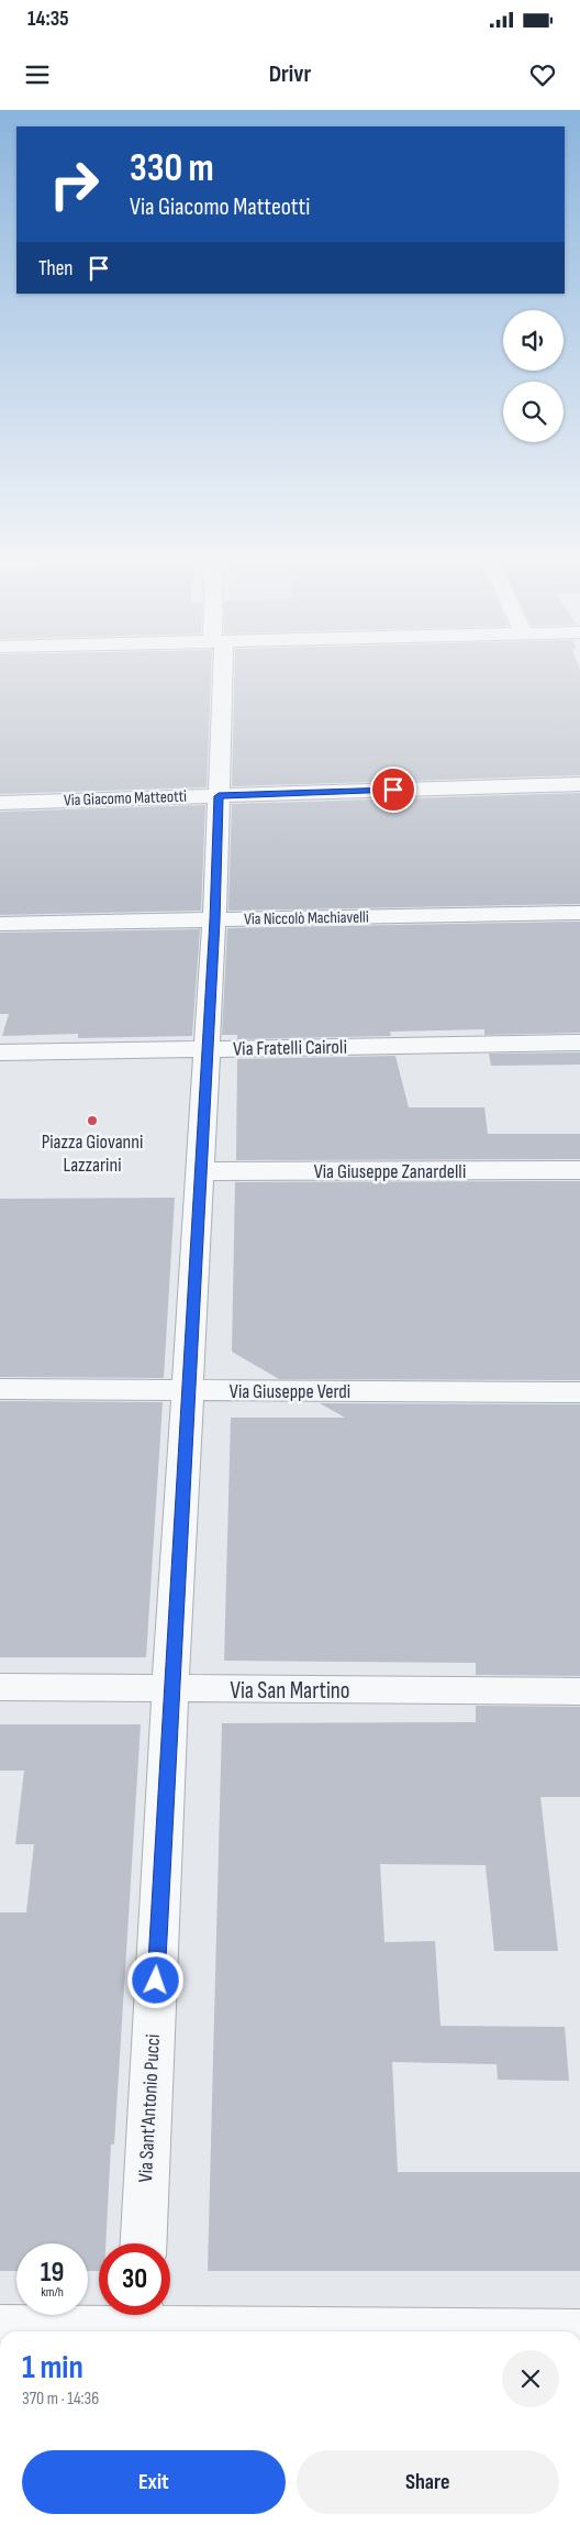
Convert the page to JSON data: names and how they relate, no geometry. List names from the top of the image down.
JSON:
{
  "streets": {
    "street": [
      "Via Giacomo Matteotti",
      "Via Niccolò Machiavelli",
      "Via Fratelli Cairoli",
      "Via Giuseppe Zanardelli",
      "Via Giuseppe Verdi",
      "Via San Martino",
      "Via Sant'Antonio Pucci"
    ]
  },
  "crossings": [
    ["Via Giacomo Matteotti", "Via Sant'Antonio Pucci"],
    ["Via Niccolò Machiavelli", "Via Sant'Antonio Pucci"],
    ["Via Fratelli Cairoli", "Via Sant'Antonio Pucci"],
    ["Via Giuseppe Zanardelli", "Via Sant'Antonio Pucci"],
    ["Via Giuseppe Verdi", "Via Sant'Antonio Pucci"],
    ["Via San Martino", "Via Sant'Antonio Pucci"]
  ],
  "places": ["Piazza Giovanni Lazzarini"],
  "page": {
    "status": "14:35",
    "header": "Drivr",
    "turn": ["330 m", "Via Giacomo Matteotti"],
    "then": "Then",
    "speed": "19 km/h",
    "limit": "30",
    "heading": ["1 min", "370 m · 14:36"],
    "buttons": ["Exit", "Share"]
  }
}
